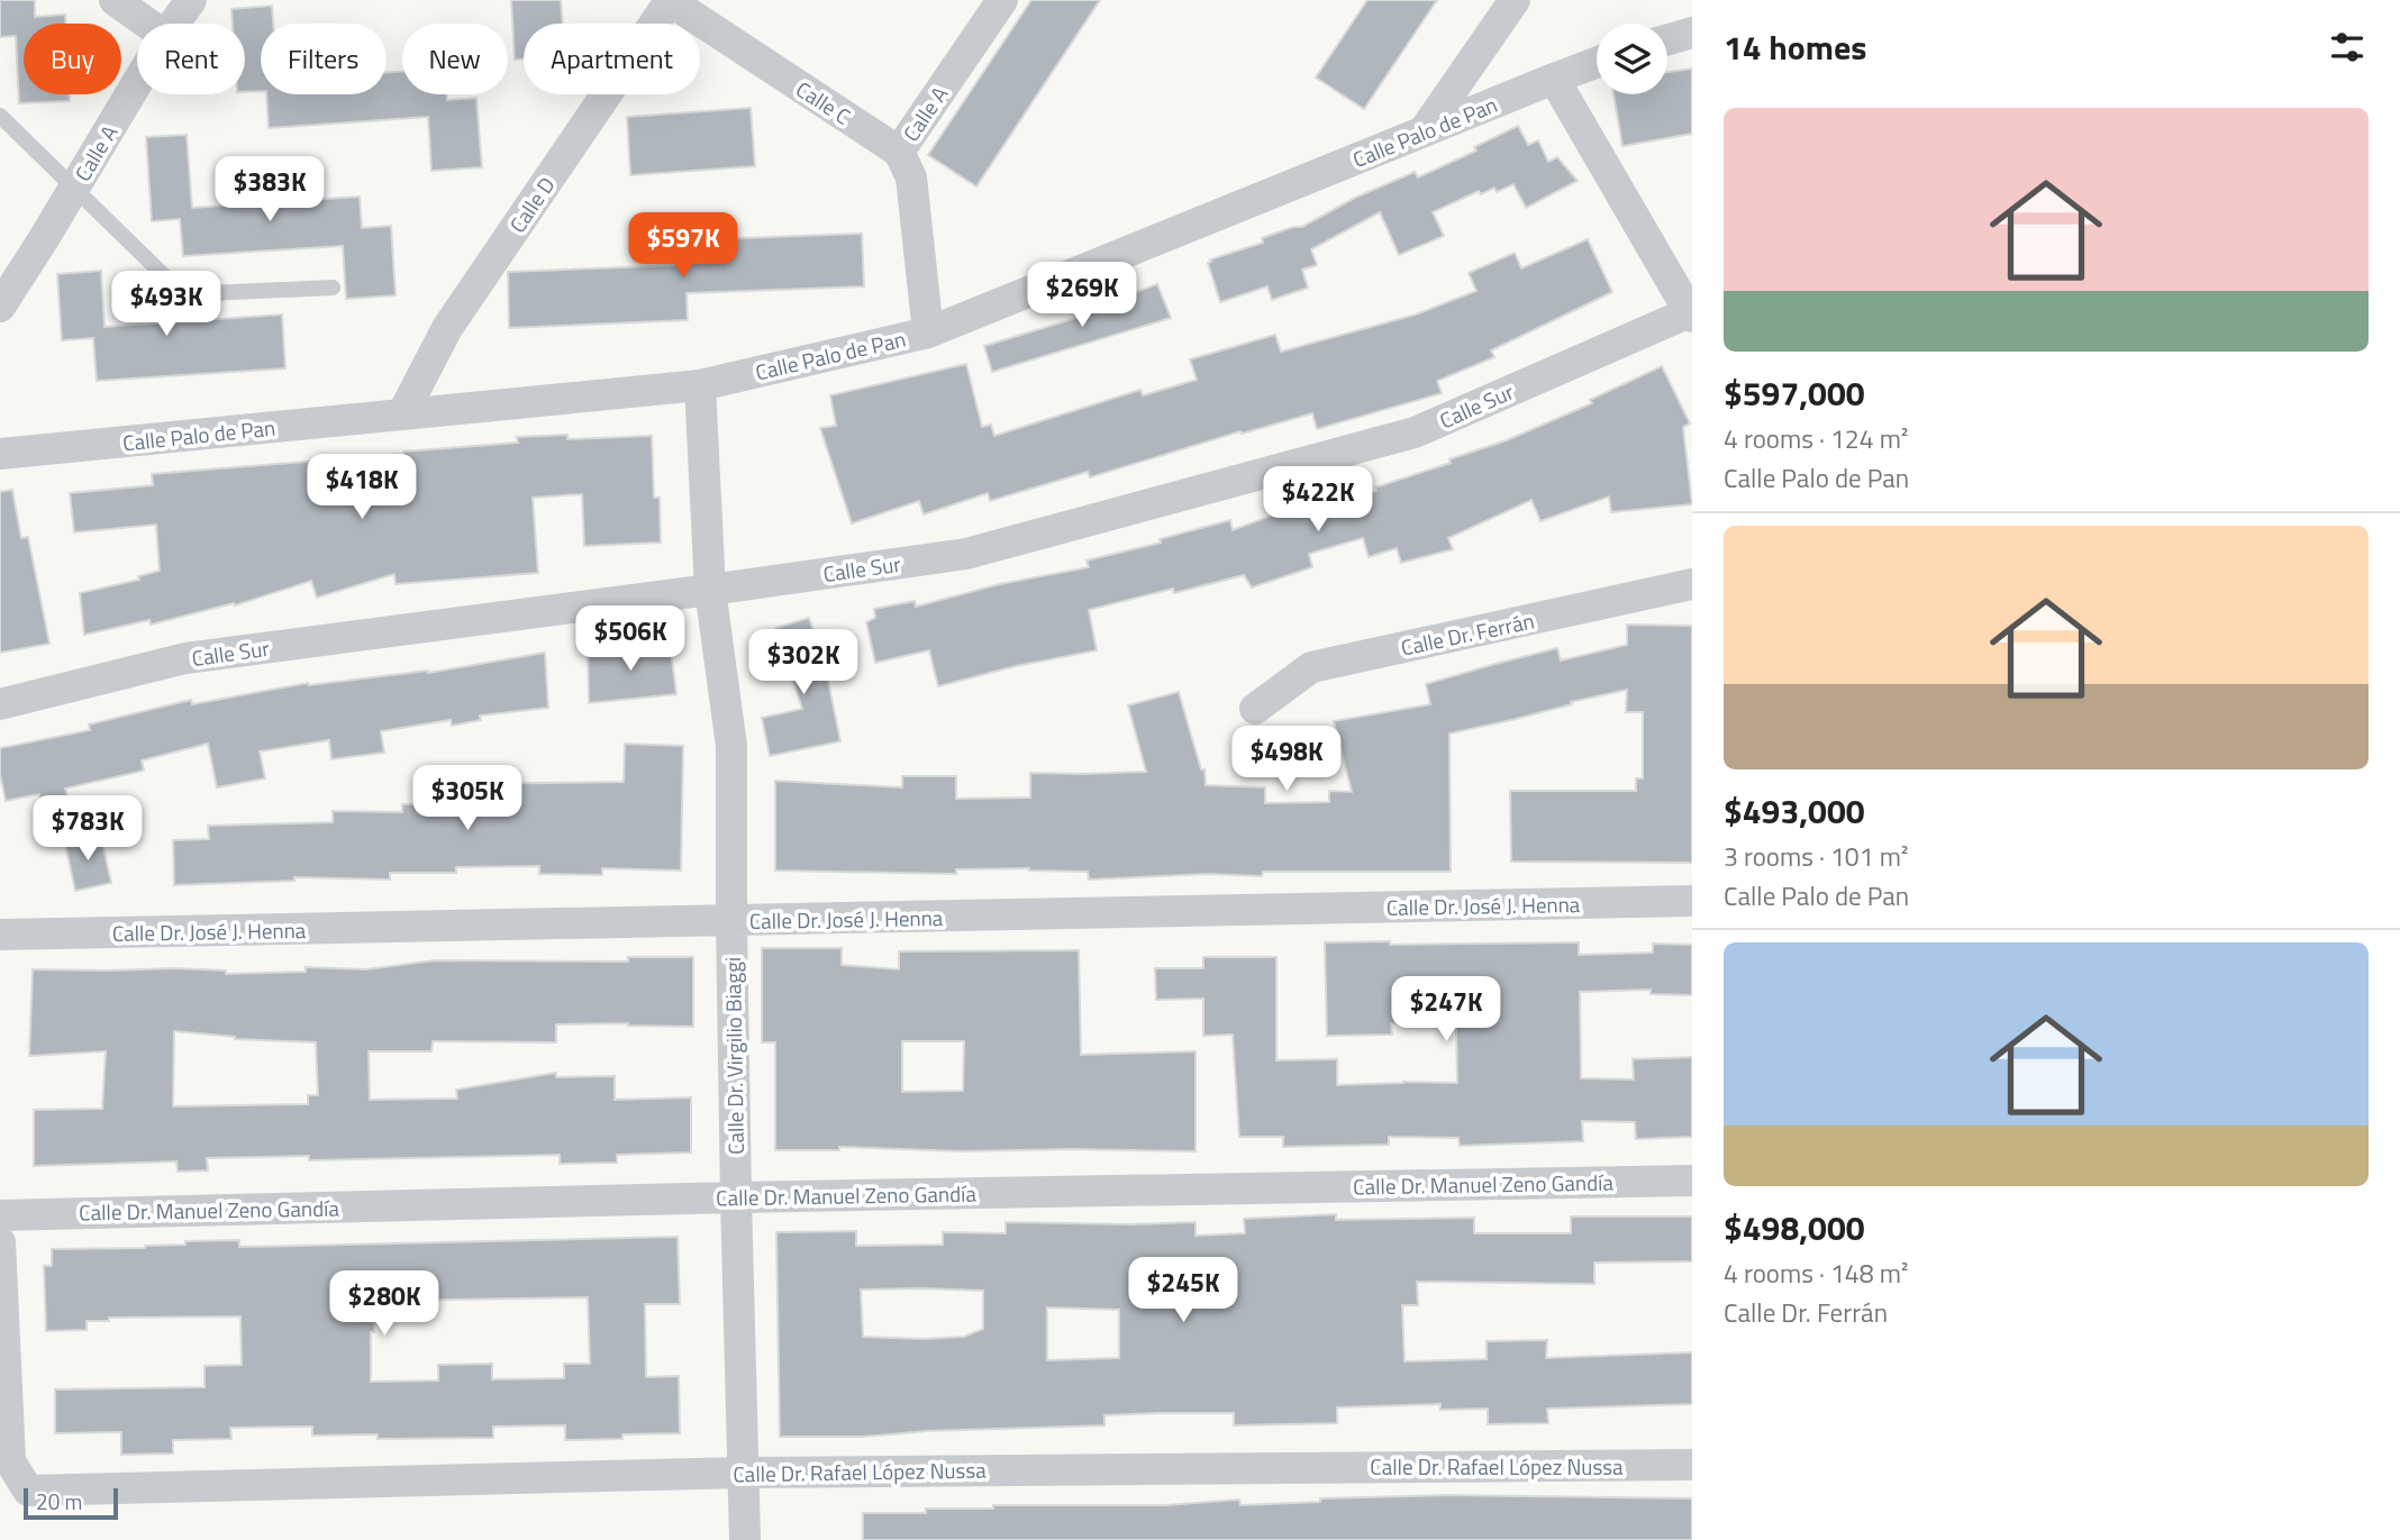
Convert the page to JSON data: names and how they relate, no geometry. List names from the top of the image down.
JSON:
{
  "streets": {
    "street": [
      "Calle C",
      "Calle A",
      "Calle Palo de Pan",
      "Calle D",
      "Calle Sur",
      "Calle Dr. Ferrán",
      "Calle Dr. José J. Henna",
      "Calle Dr. Virgilio Biaggi",
      "Calle Dr. Manuel Zeno Gandía",
      "Calle Dr. Rafael López Nussa"
    ]
  },
  "crossings": [
    ["Calle C", "Calle A"],
    ["Calle C", "Calle D"],
    ["Calle A", "Calle Palo de Pan"],
    ["Calle Palo de Pan", "Calle D"],
    ["Calle Palo de Pan", "Calle Dr. Virgilio Biaggi"],
    ["Calle Sur", "Calle Dr. Virgilio Biaggi"],
    ["Calle Dr. José J. Henna", "Calle Dr. Virgilio Biaggi"],
    ["Calle Dr. Virgilio Biaggi", "Calle Dr. Manuel Zeno Gandía"],
    ["Calle Dr. Virgilio Biaggi", "Calle Dr. Rafael López Nussa"]
  ],
  "scale_bar": "20 m",
  "page": {
    "heading": "14 homes",
    "chip": [
      "Buy",
      "Rent",
      "Filters",
      "New",
      "Apartment"
    ],
    "list": [
      {
        "name": "$597,000",
        "note": "4 rooms · 124 m² · Calle Palo de Pan"
      },
      {
        "name": "$493,000",
        "note": "3 rooms · 101 m² · Calle Palo de Pan"
      },
      {
        "name": "$498,000",
        "note": "4 rooms · 148 m² · Calle Dr. Ferrán"
      }
    ],
    "price": [
      "$383K",
      "$597K",
      "$269K",
      "$493K",
      "$418K",
      "$422K",
      "$506K",
      "$302K",
      "$498K",
      "$305K",
      "$783K",
      "$247K",
      "$245K",
      "$280K"
    ],
    "scale": "20 m"
  }
}
